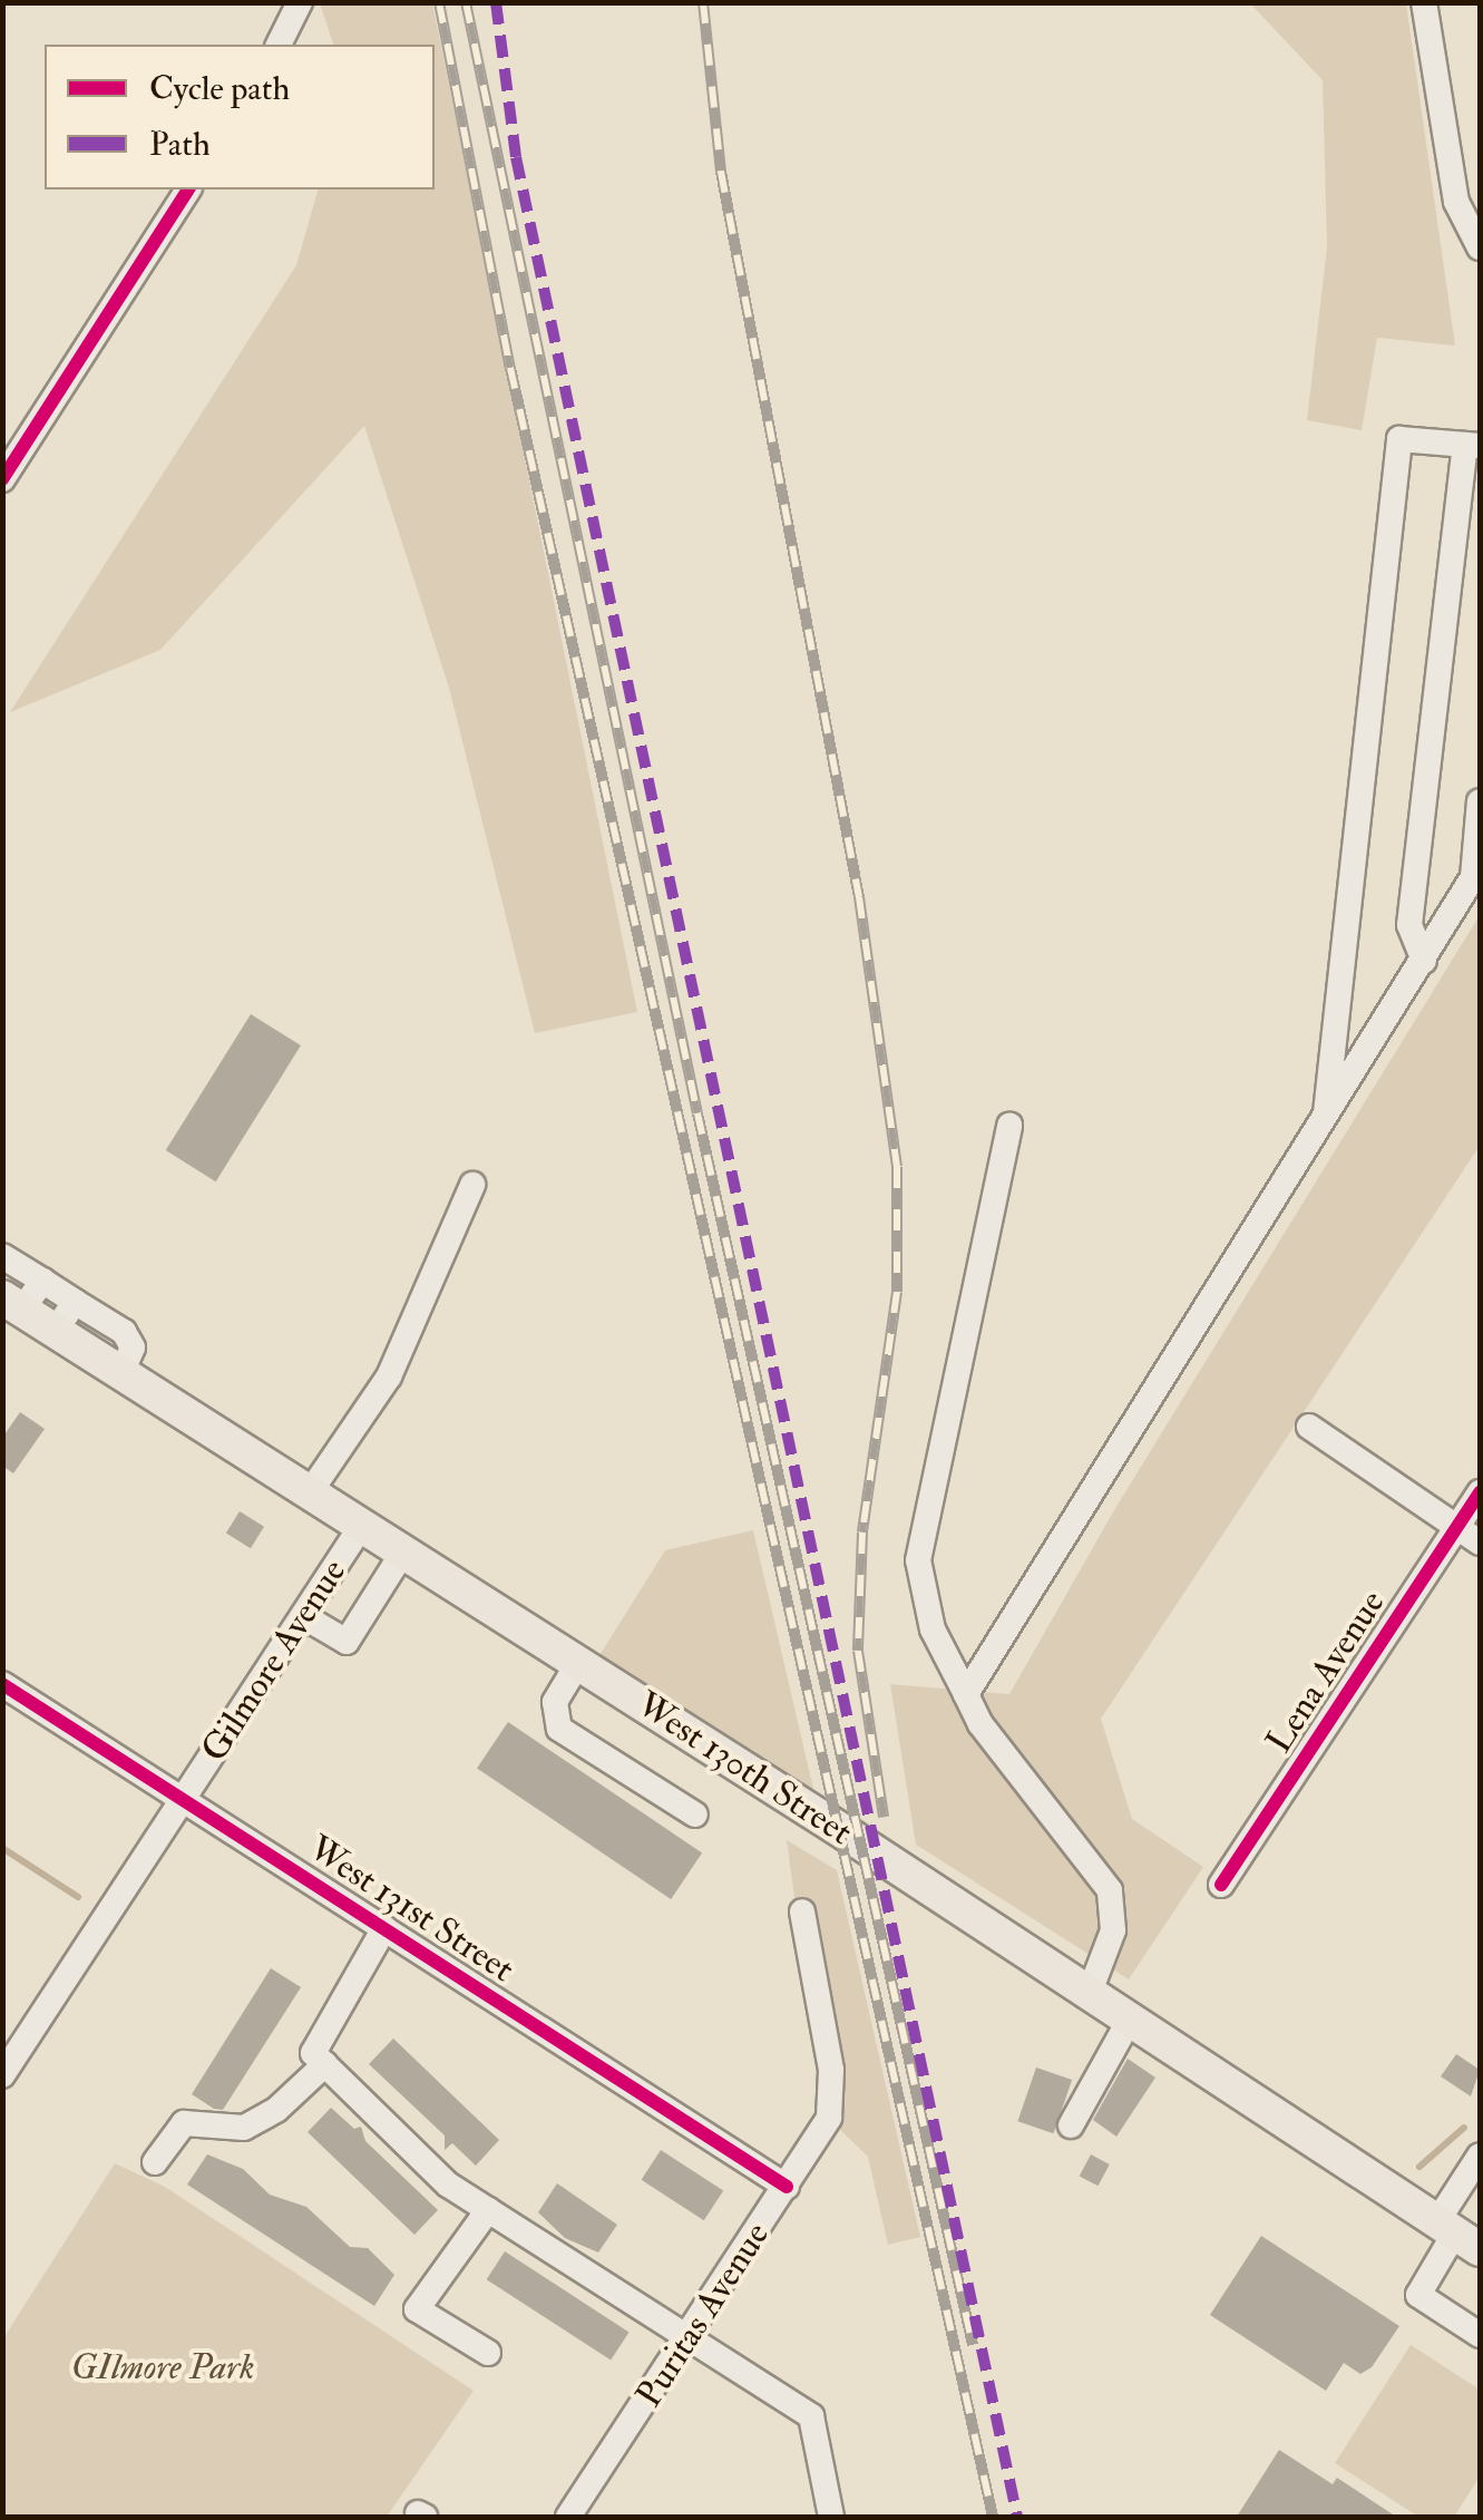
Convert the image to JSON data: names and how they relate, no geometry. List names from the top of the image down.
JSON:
{
  "streets": {
    "main road": ["West 130th Street"],
    "street": [
      "Gilmore Avenue",
      "Lena Avenue",
      "West 131st Street",
      "Puritas Avenue"
    ]
  },
  "crossings": [
    ["Gilmore Avenue", "West 130th Street"],
    ["Gilmore Avenue", "West 131st Street"],
    ["West 131st Street", "Puritas Avenue"]
  ],
  "parks": ["GIlmore Park"],
  "legend": ["Cycle path", "Path"]
}
